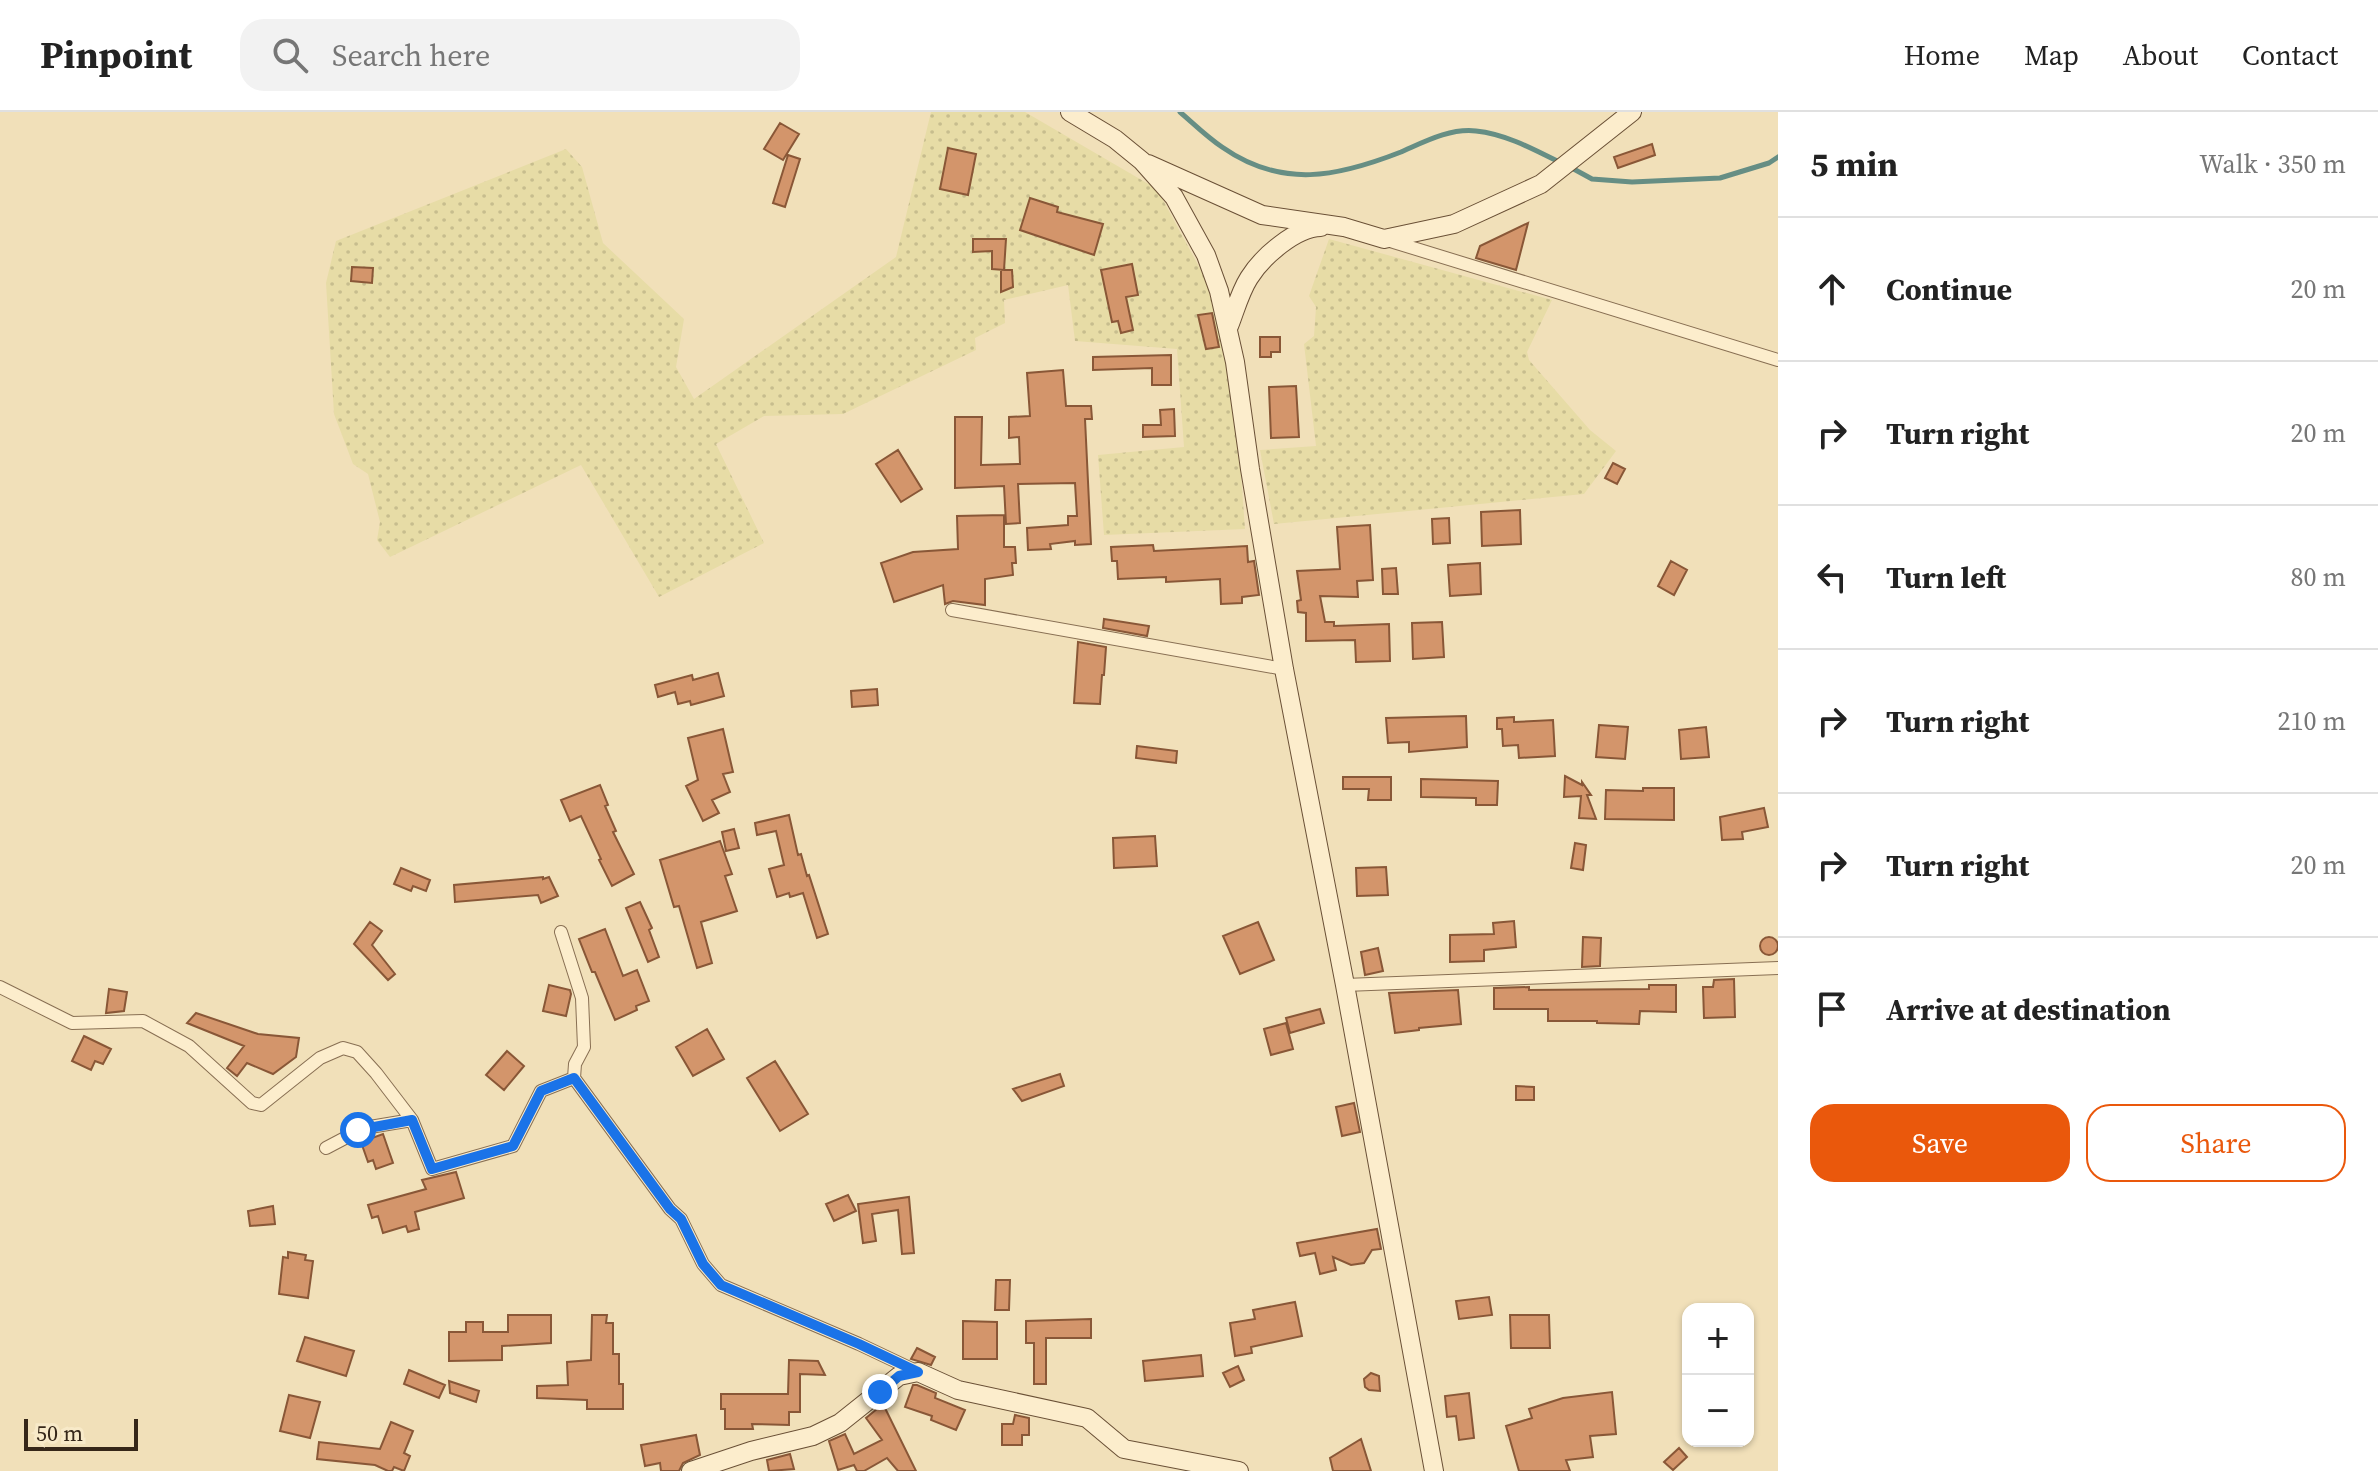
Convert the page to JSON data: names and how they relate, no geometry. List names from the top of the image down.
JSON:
{
  "scale_bar": "50 m",
  "page": {
    "header": "Pinpoint",
    "search": "Search here",
    "nav": [
      "Home",
      "Map",
      "About",
      "Contact"
    ],
    "heading": ["5 min", "Walk · 350 m"],
    "list": [
      ["Continue", "20 m"],
      ["Turn right", "20 m"],
      ["Turn left", "80 m"],
      ["Turn right", "210 m"],
      ["Turn right", "20 m"],
      "Arrive at destination"
    ],
    "buttons": ["Save", "Share"],
    "map_buttons": ["+", "−"],
    "scale": "50 m"
  }
}
